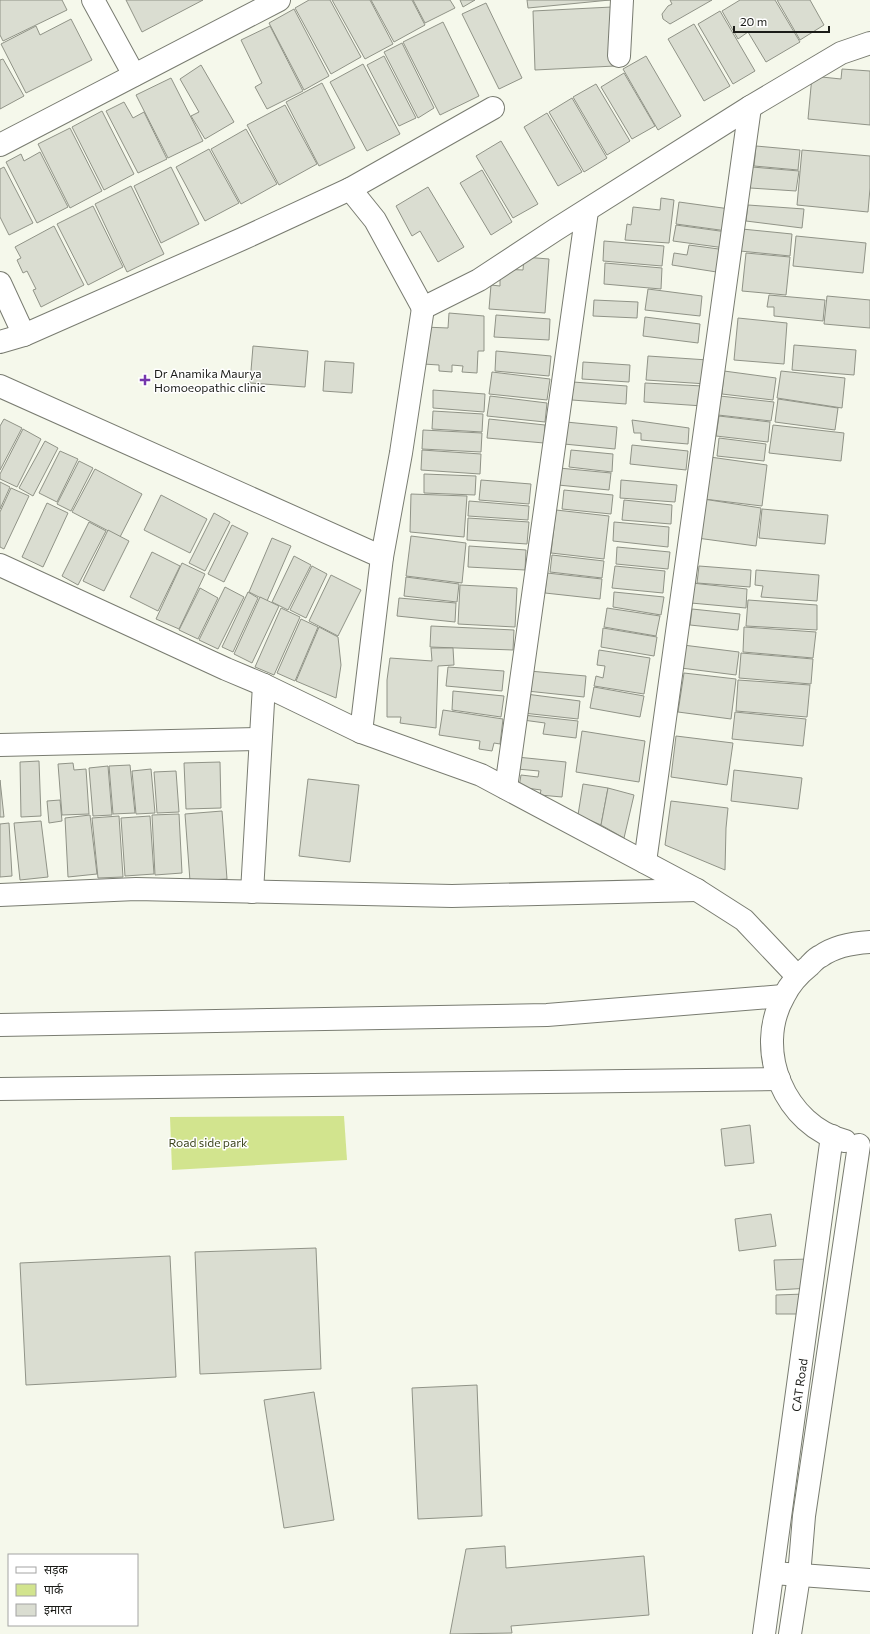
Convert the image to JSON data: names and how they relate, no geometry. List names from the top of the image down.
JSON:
{
  "streets": {
    "street": ["CAT Road"]
  },
  "parks": ["Road side park"],
  "places": {
    "health": ["Dr Anamika Maurya Homoeopathic clinic"]
  },
  "legend": ["सड़क", "पार्क", "इमारत"],
  "scale_bar": "20 m"
}
